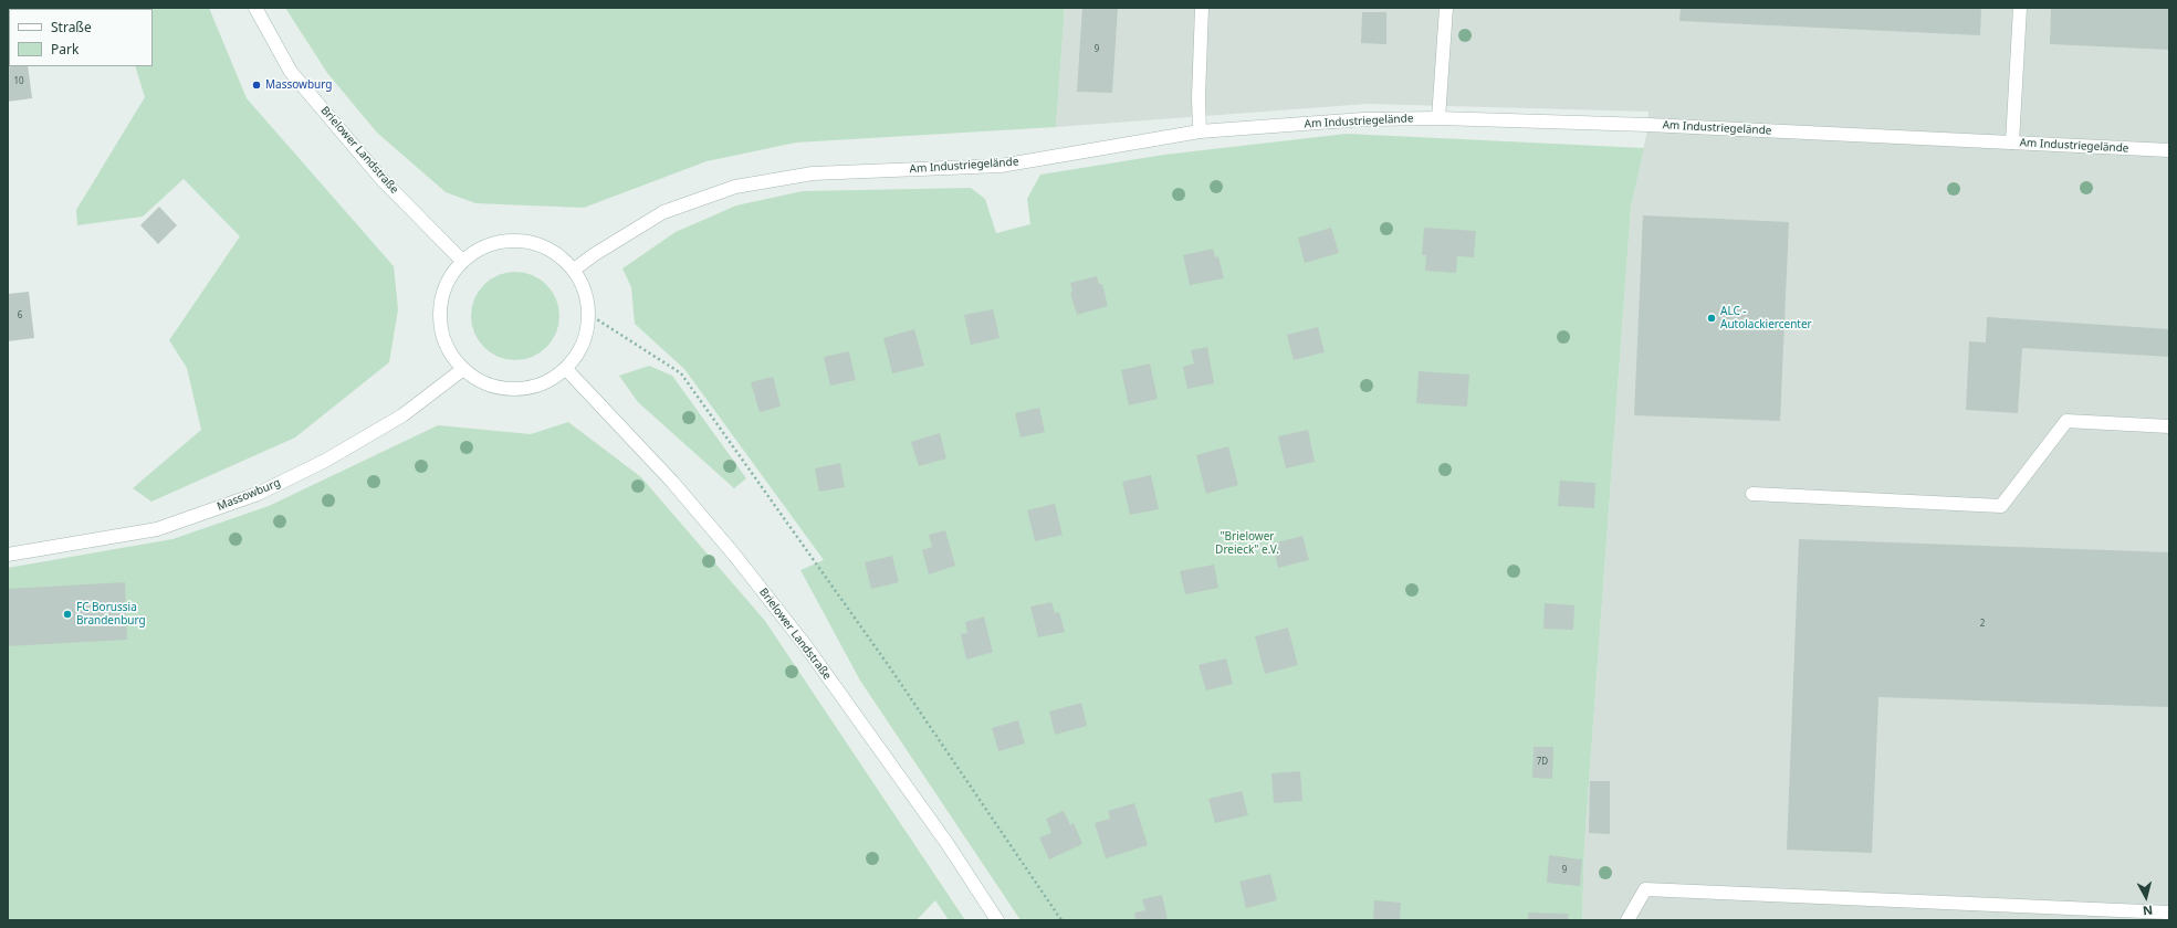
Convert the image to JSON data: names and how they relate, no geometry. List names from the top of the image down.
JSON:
{
  "streets": {
    "street": ["Am Industriegelände", "Brielower Landstraße", "Massowburg"]
  },
  "crossings": [
    ["Am Industriegelände", "Brielower Landstraße"],
    ["Am Industriegelände", "Massowburg"],
    ["Brielower Landstraße", "Massowburg"]
  ],
  "parks": ["\"Brielower Dreieck\" e.V."],
  "places": ["Massowburg", "ALC - Autolackiercenter", "FC Borussia Brandenburg"],
  "house_numbers": [
    "9",
    "10",
    "6",
    "2",
    "7D",
    "9"
  ],
  "legend": ["Straße", "Park"],
  "north": "bottom"
}
